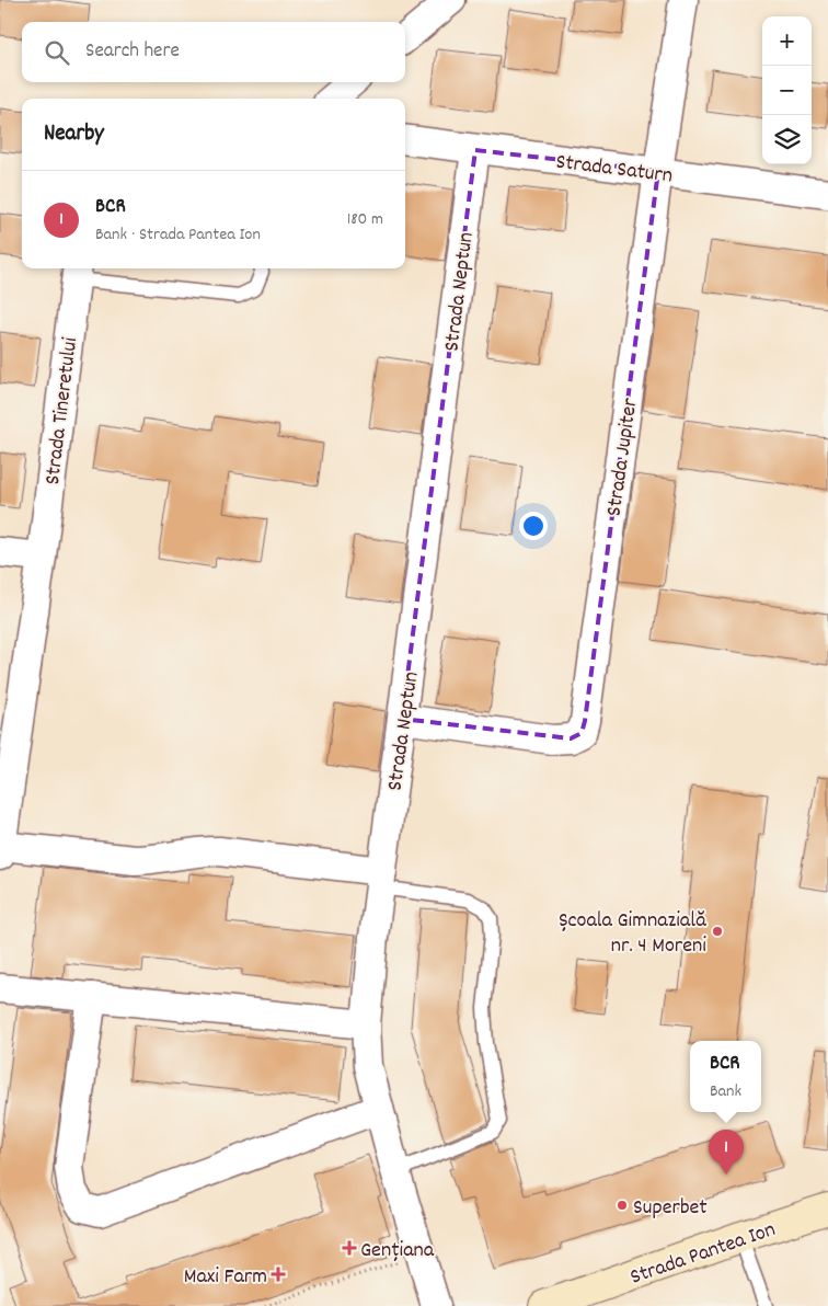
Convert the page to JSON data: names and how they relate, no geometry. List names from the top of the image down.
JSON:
{
  "streets": {
    "main road": ["Strada Pantea Ion"],
    "street": [
      "Strada Saturn",
      "Strada Neptun",
      "Strada Tineretului",
      "Strada Jupiter"
    ]
  },
  "crossings": [
    ["Strada Saturn", "Strada Neptun"],
    ["Strada Saturn", "Strada Jupiter"],
    ["Strada Neptun", "Strada Jupiter"]
  ],
  "places": {
    "other": ["Școala Gimnazială nr. 4 Moreni", "Superbet"],
    "health": ["Gențiana", "Maxi Farm"]
  },
  "page": {
    "map_buttons": ["+", "−"],
    "search": "Search here",
    "heading": "Nearby",
    "list": [
      {
        "mark": "1",
        "name": "BCR",
        "note": "Bank · Strada Pantea Ion",
        "value": "180 m"
      }
    ],
    "popup": ["BCR", "Bank"],
    "pins": "1"
  }
}
